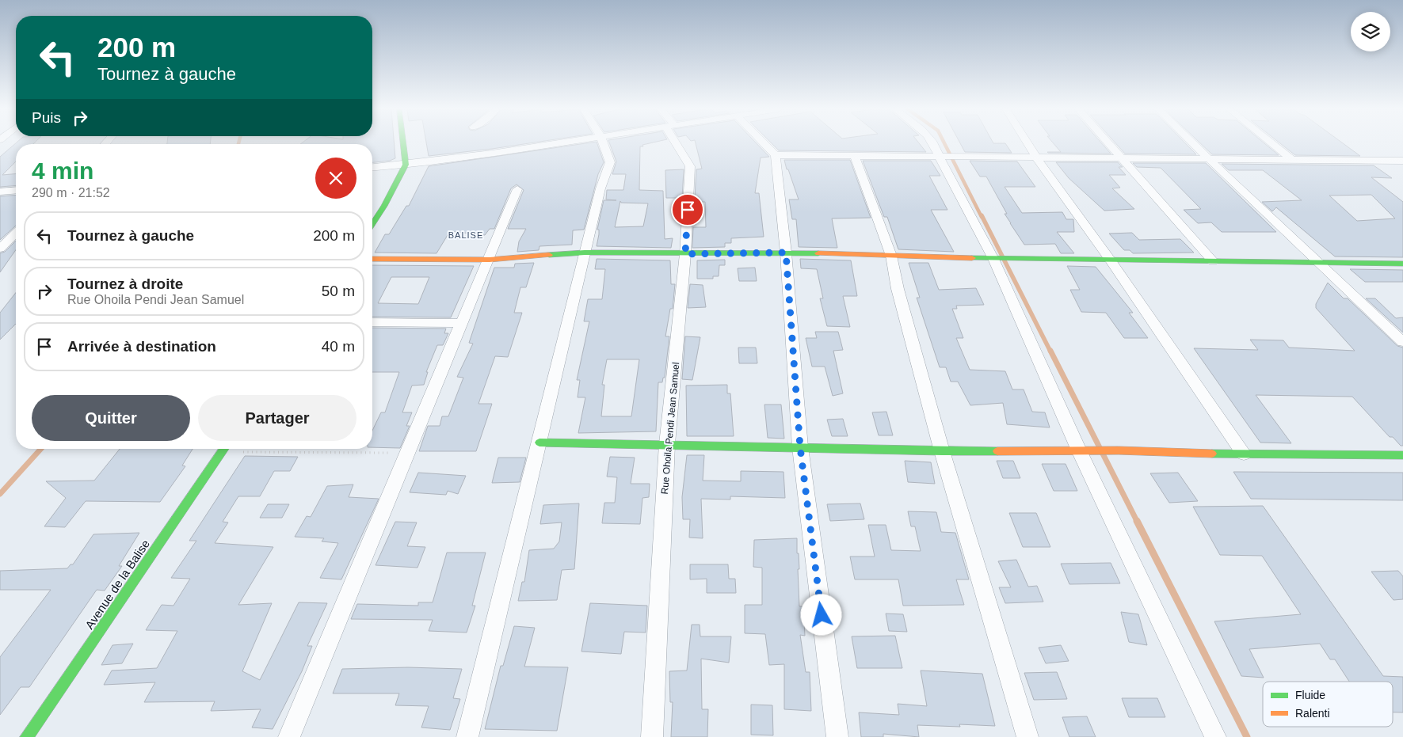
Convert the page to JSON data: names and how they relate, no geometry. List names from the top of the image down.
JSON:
{
  "streets": {
    "street": ["Rue Ohoila Pendi Jean Samuel", "Avenue de la Balise"]
  },
  "districts": ["BALISE"],
  "legend": ["Fluide", "Ralenti"],
  "page": {
    "turn": ["200 m", "Tournez à gauche"],
    "then": "Puis",
    "heading": ["4 min", "290 m · 21:52"],
    "list": [
      {
        "name": "Tournez à gauche",
        "value": "200 m"
      },
      {
        "name": "Tournez à droite",
        "note": "Rue Ohoila Pendi Jean Samuel",
        "value": "50 m"
      },
      {
        "name": "Arrivée à destination",
        "value": "40 m"
      }
    ],
    "buttons": ["Quitter", "Partager"]
  }
}
